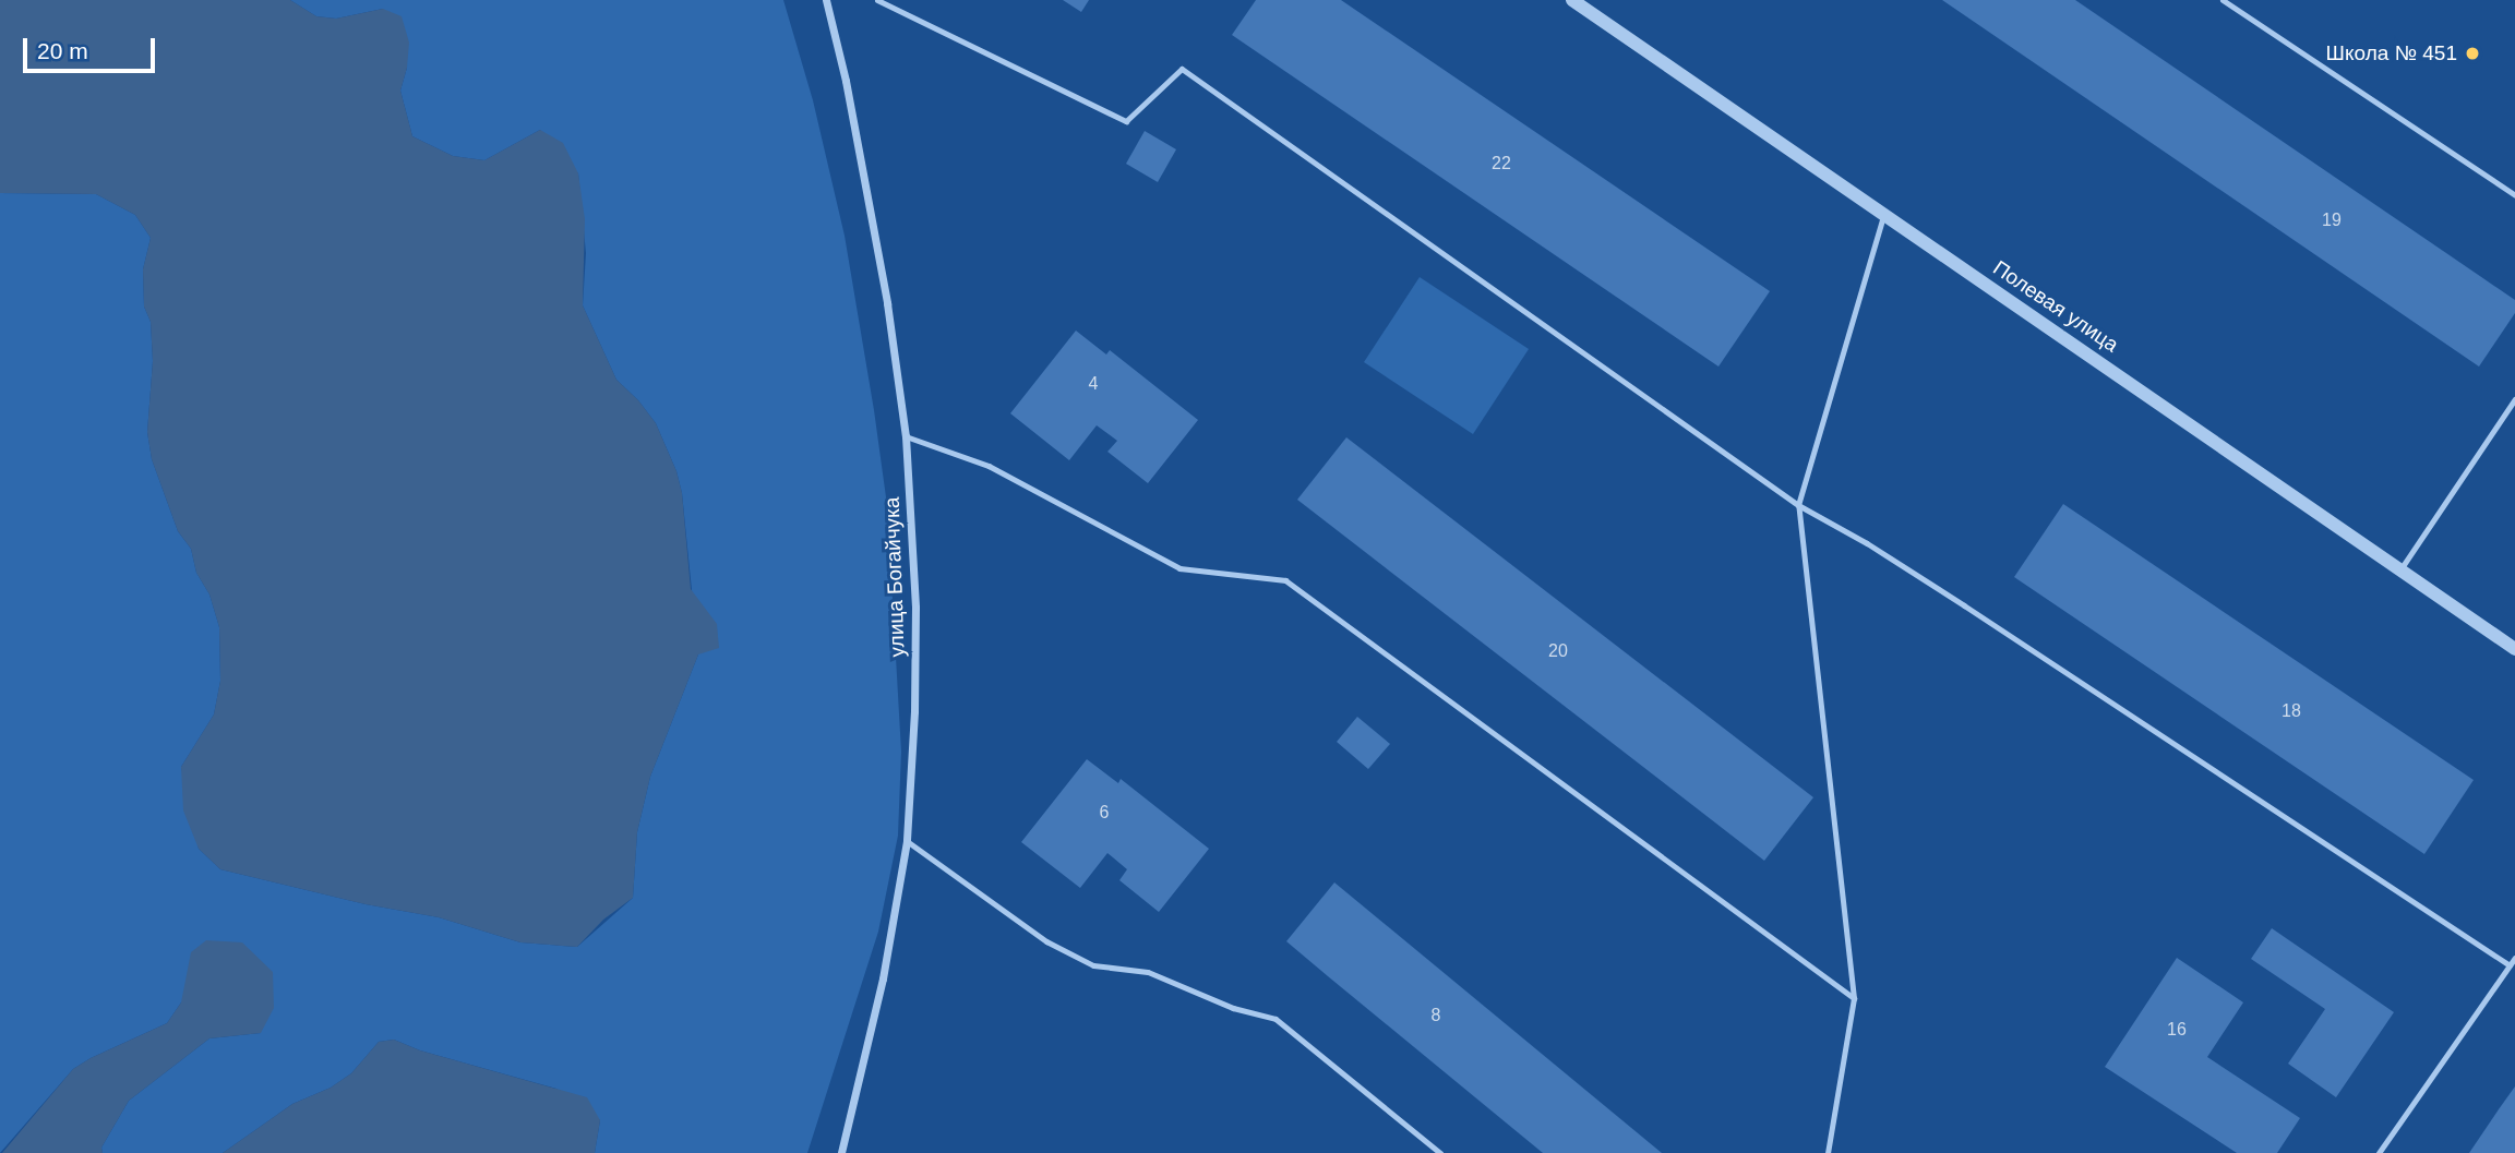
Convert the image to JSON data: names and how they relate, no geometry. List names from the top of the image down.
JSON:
{
  "streets": {
    "street": ["Полевая улица", "улица Богайчука"]
  },
  "places": ["Школа № 451"],
  "house_numbers": [
    "22",
    "19",
    "4",
    "20",
    "18",
    "6",
    "8",
    "16"
  ],
  "scale_bar": "20 m"
}
